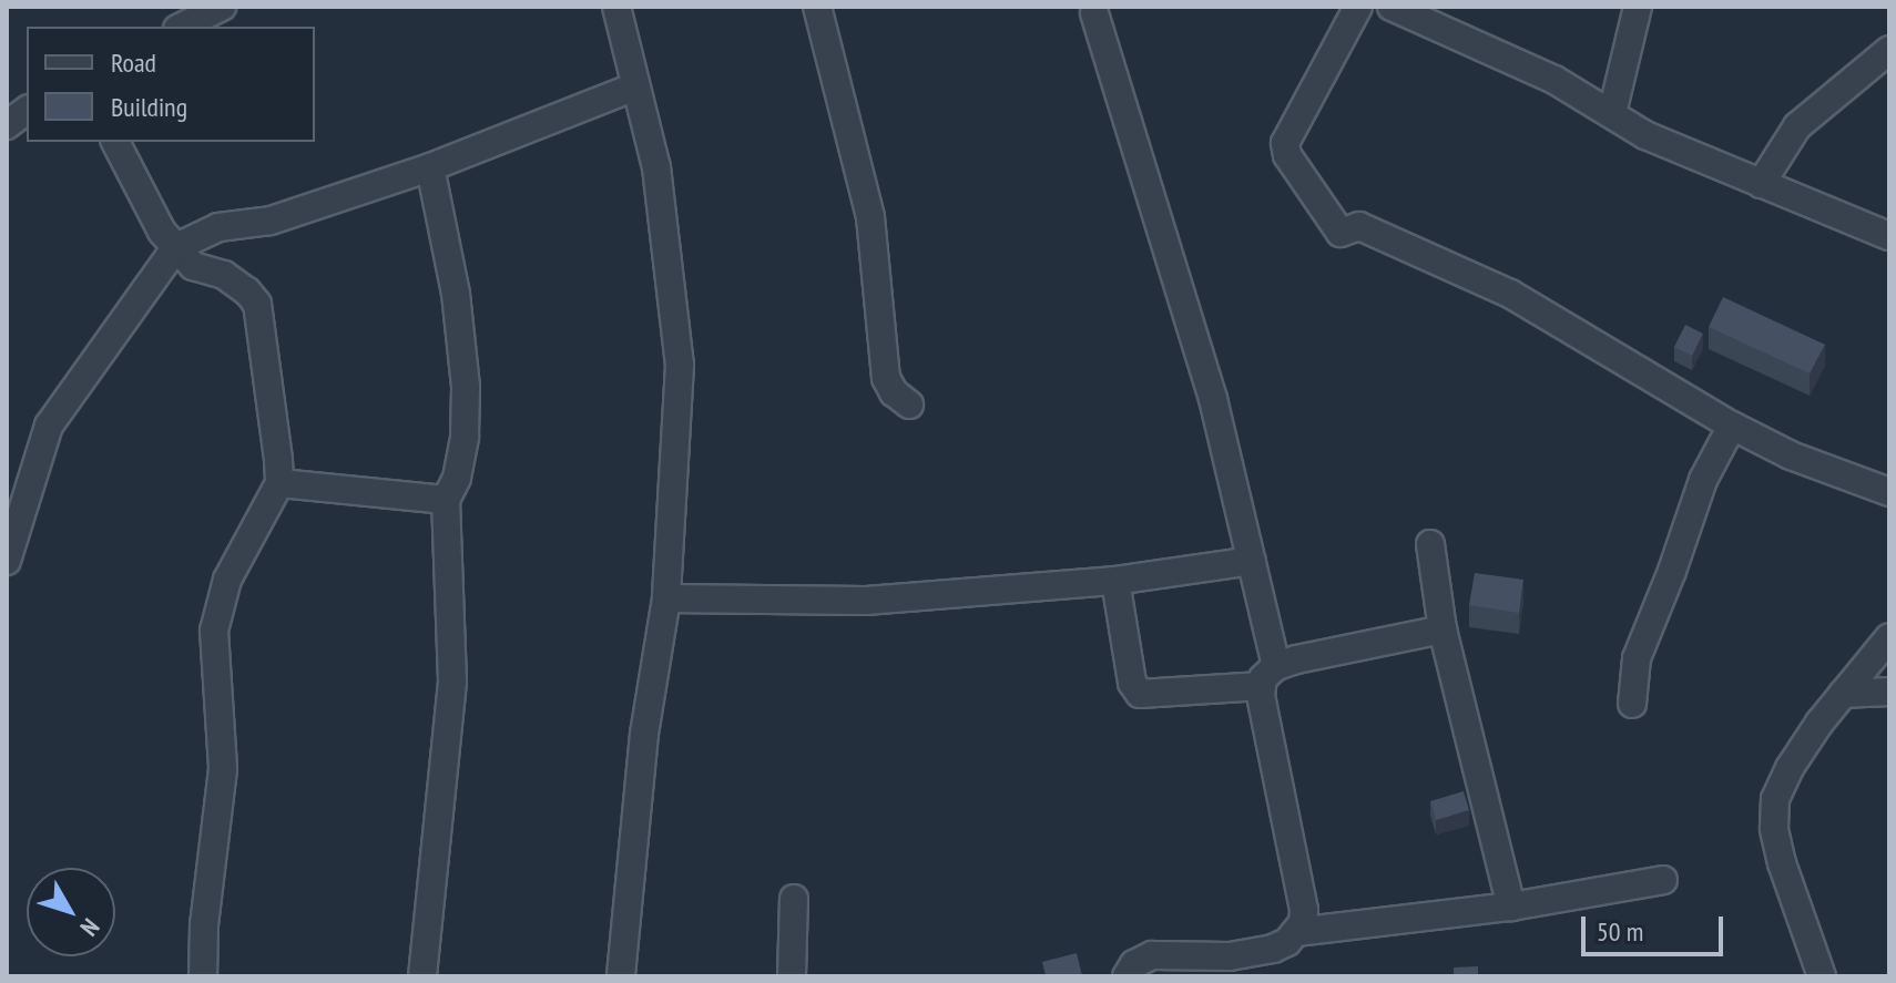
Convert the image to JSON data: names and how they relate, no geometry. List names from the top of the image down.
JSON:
{
  "legend": ["Road", "Building"],
  "scale_bar": "50 m",
  "north": "bottom right"
}
